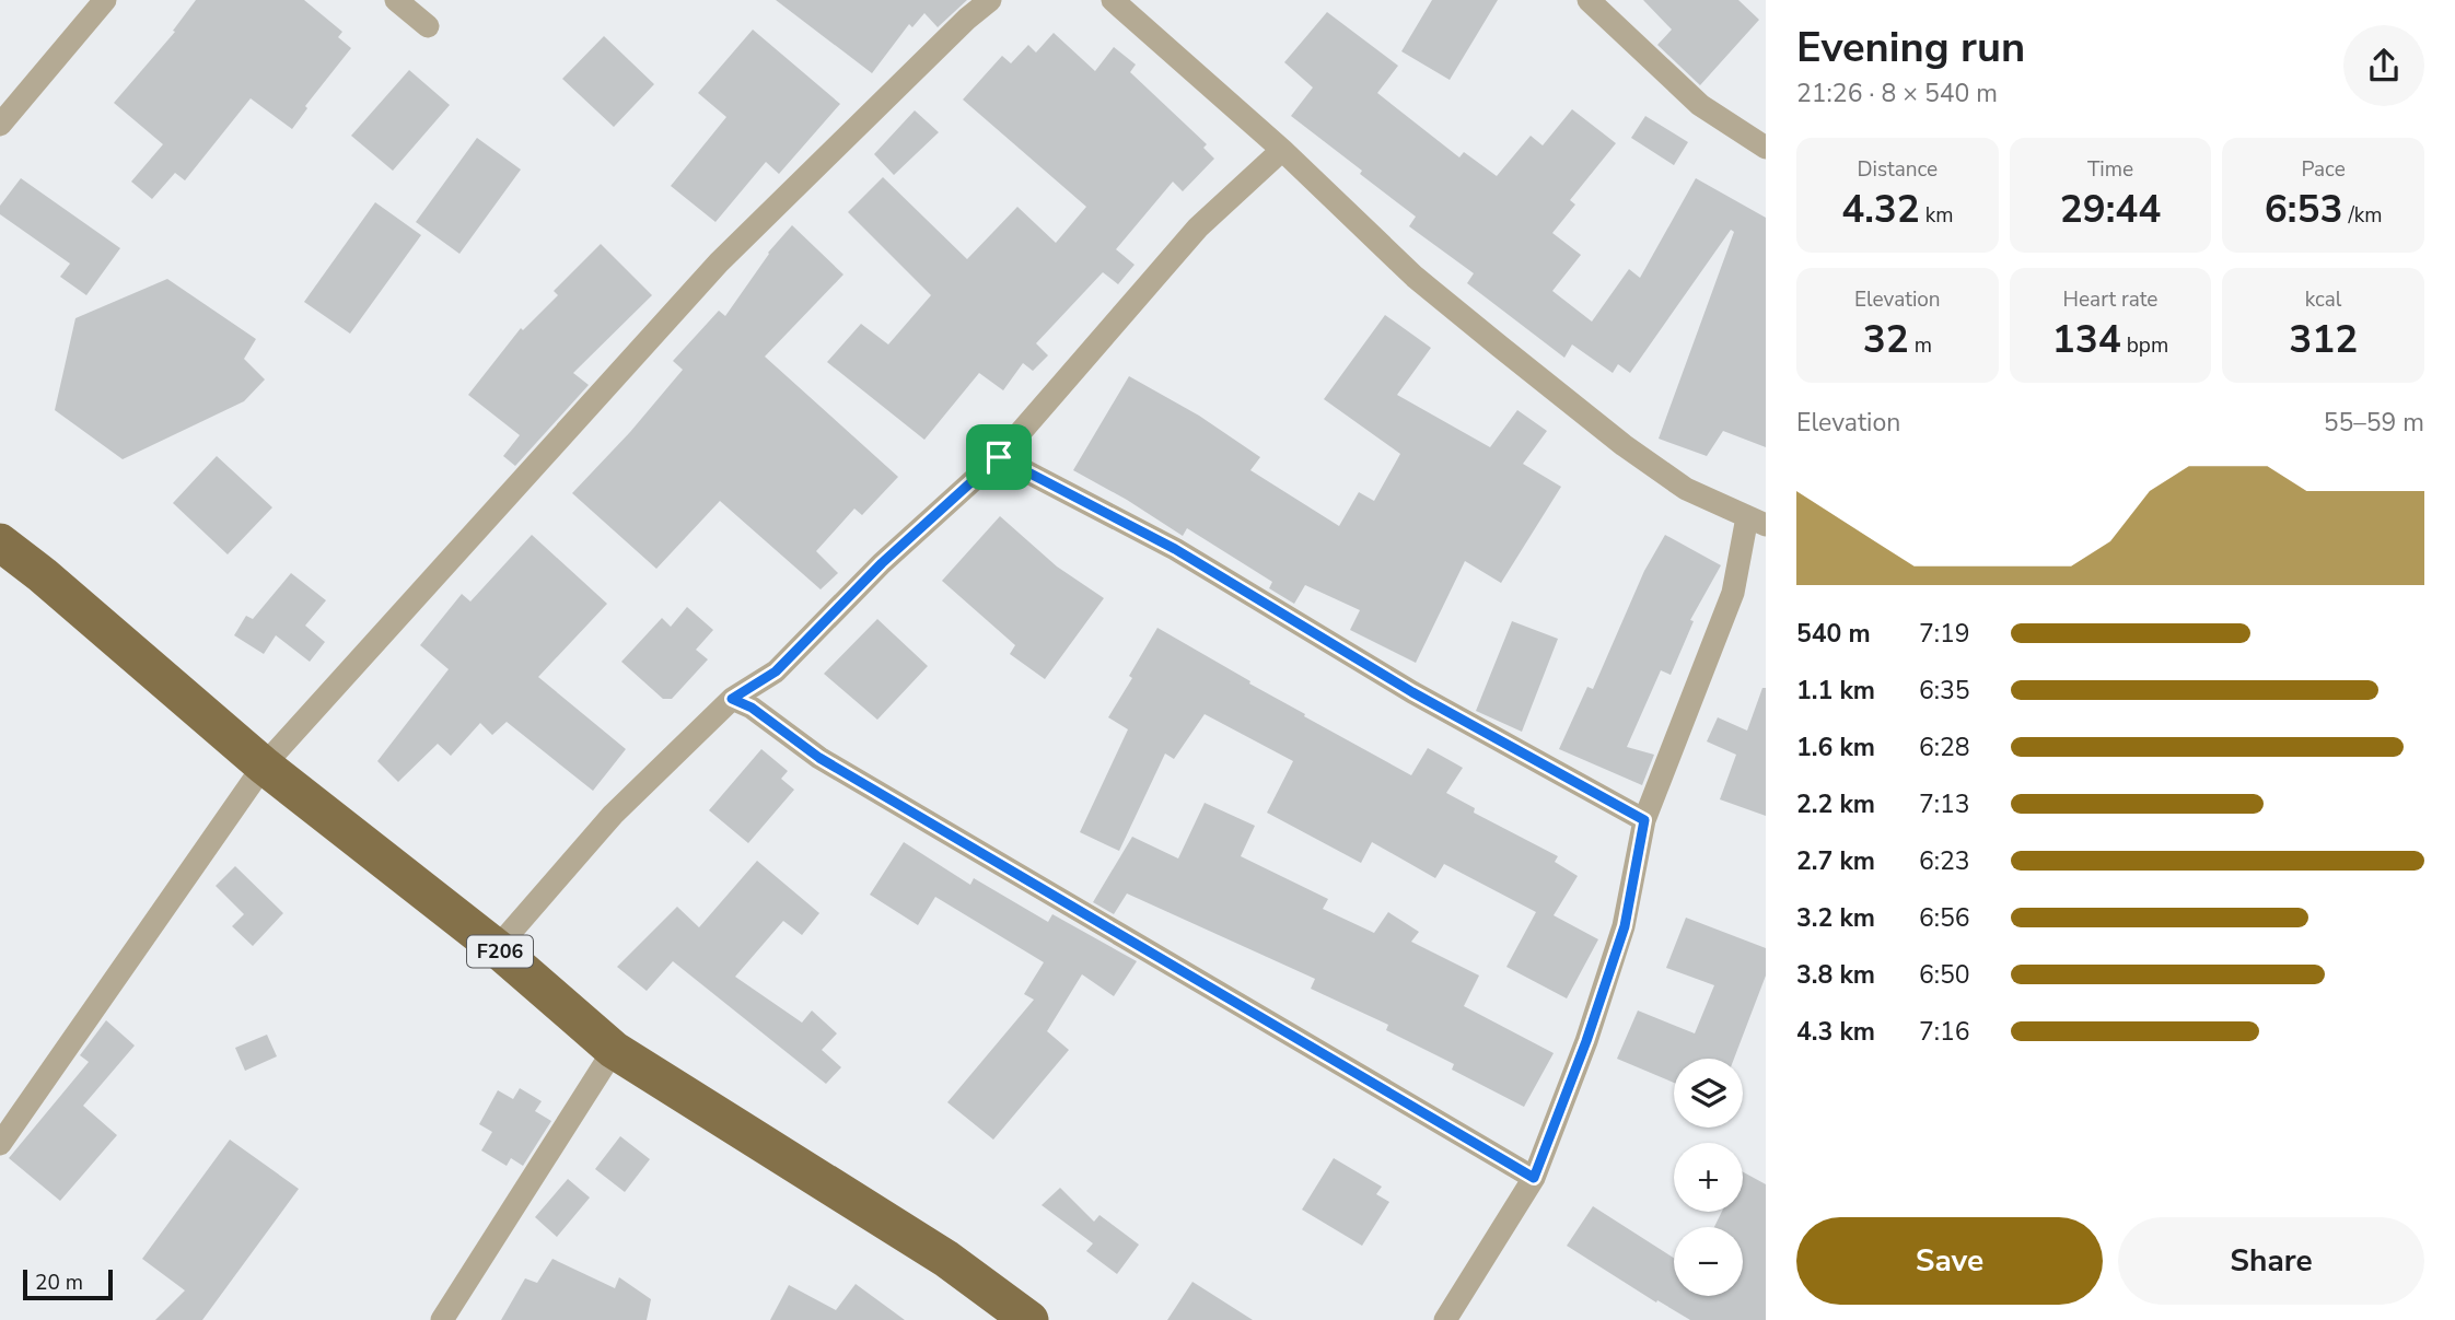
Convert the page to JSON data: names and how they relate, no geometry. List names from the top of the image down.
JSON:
{
  "streets": {
    "main road": ["F206"]
  },
  "scale_bar": "20 m",
  "page": {
    "heading": ["Evening run", "21:26 · 8 × 540 m"],
    "stats": [
      ["Distance", "4.32 km"],
      ["Time", "29:44"],
      ["Pace", "6:53 /km"],
      ["Elevation", "32 m"],
      ["Heart rate", "134 bpm"],
      ["kcal", "312"]
    ],
    "chart": ["Elevation", "55–59 m"],
    "list": [
      {
        "name": "540 m",
        "note": "7:19"
      },
      {
        "name": "1.1 km",
        "note": "6:35"
      },
      {
        "name": "1.6 km",
        "note": "6:28"
      },
      {
        "name": "2.2 km",
        "note": "7:13"
      },
      {
        "name": "2.7 km",
        "note": "6:23"
      },
      {
        "name": "3.2 km",
        "note": "6:56"
      },
      {
        "name": "3.8 km",
        "note": "6:50"
      },
      {
        "name": "4.3 km",
        "note": "7:16"
      }
    ],
    "map_buttons": ["+", "−"],
    "buttons": ["Save", "Share"],
    "scale": "20 m"
  }
}
